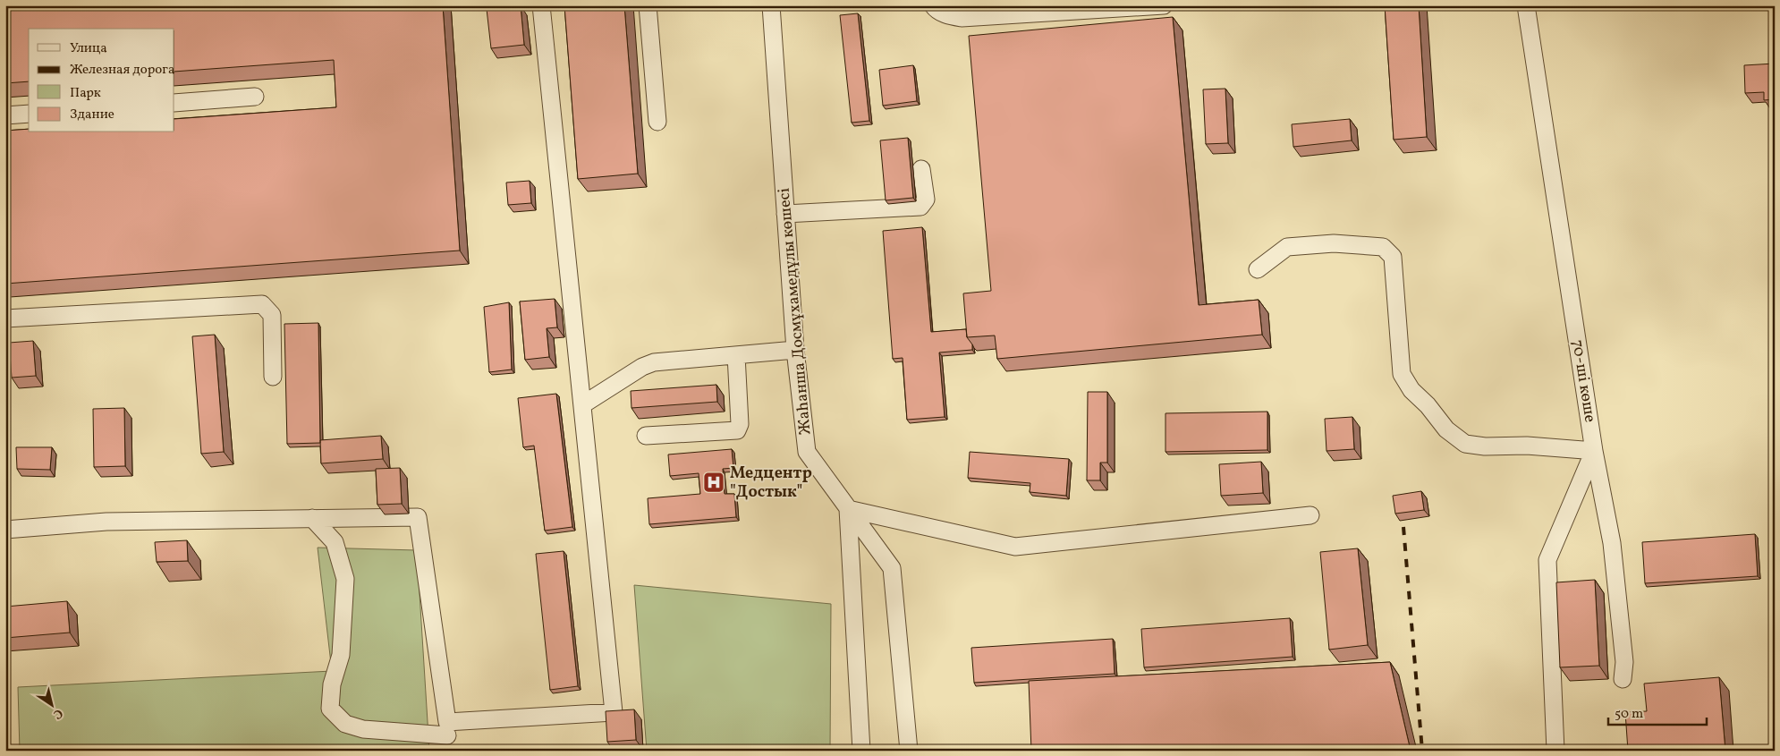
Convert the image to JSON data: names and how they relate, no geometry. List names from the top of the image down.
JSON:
{
  "streets": {
    "street": ["Жаһанша Досмұхамедұлы көшесі", "70-ші көше"]
  },
  "places": {
    "hospital": ["Медцентр \"Достык\""]
  },
  "legend": [
    "Улица",
    "Железная дорога",
    "Парк",
    "Здание"
  ],
  "scale_bar": "50 m",
  "north": "bottom right"
}
